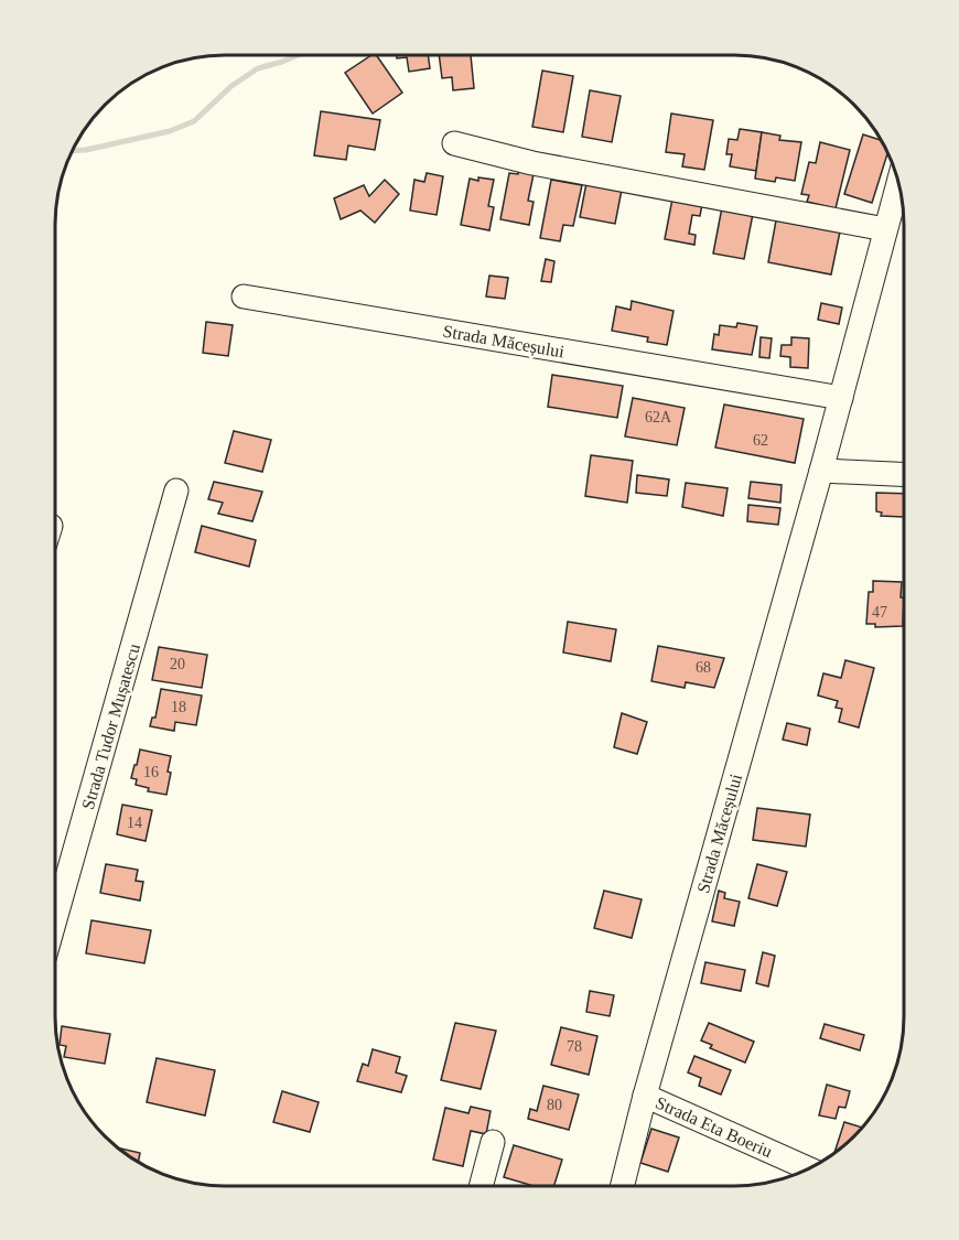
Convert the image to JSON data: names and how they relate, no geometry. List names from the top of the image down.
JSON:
{
  "streets": {
    "street": ["Strada Măceșului", "Strada Tudor Mușatescu", "Strada Eta Boeriu"]
  },
  "crossings": [
    ["Strada Măceșului", "Strada Eta Boeriu"]
  ],
  "house_numbers": [
    "62A",
    "62",
    "47",
    "20",
    "68",
    "18",
    "16",
    "14",
    "78",
    "80"
  ]
}
